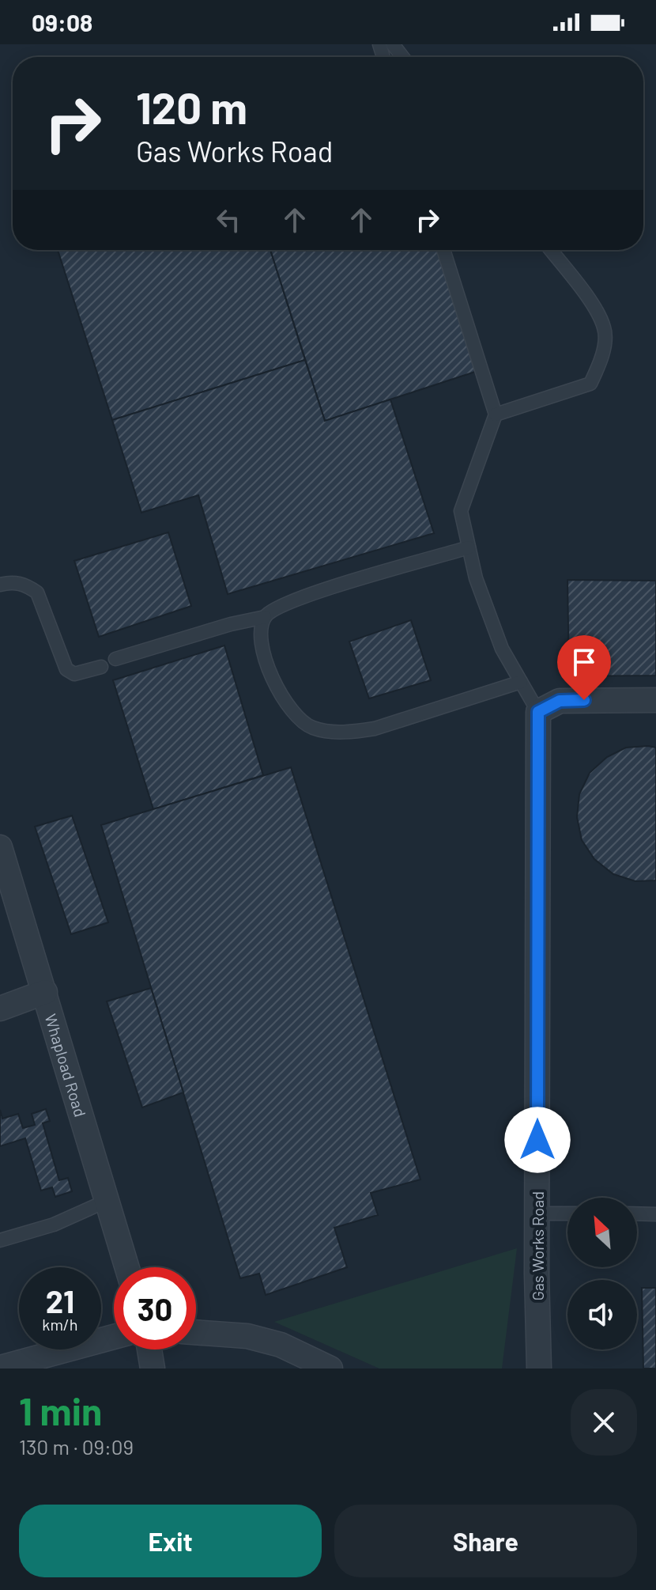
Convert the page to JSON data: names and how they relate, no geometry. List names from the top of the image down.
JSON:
{
  "streets": {
    "street": ["Whapload Road", "Gas Works Road"]
  },
  "north": "top left",
  "page": {
    "status": "09:08",
    "turn": ["120 m", "Gas Works Road"],
    "speed": "21 km/h",
    "limit": "30",
    "heading": ["1 min", "130 m · 09:09"],
    "buttons": ["Exit", "Share"]
  }
}
